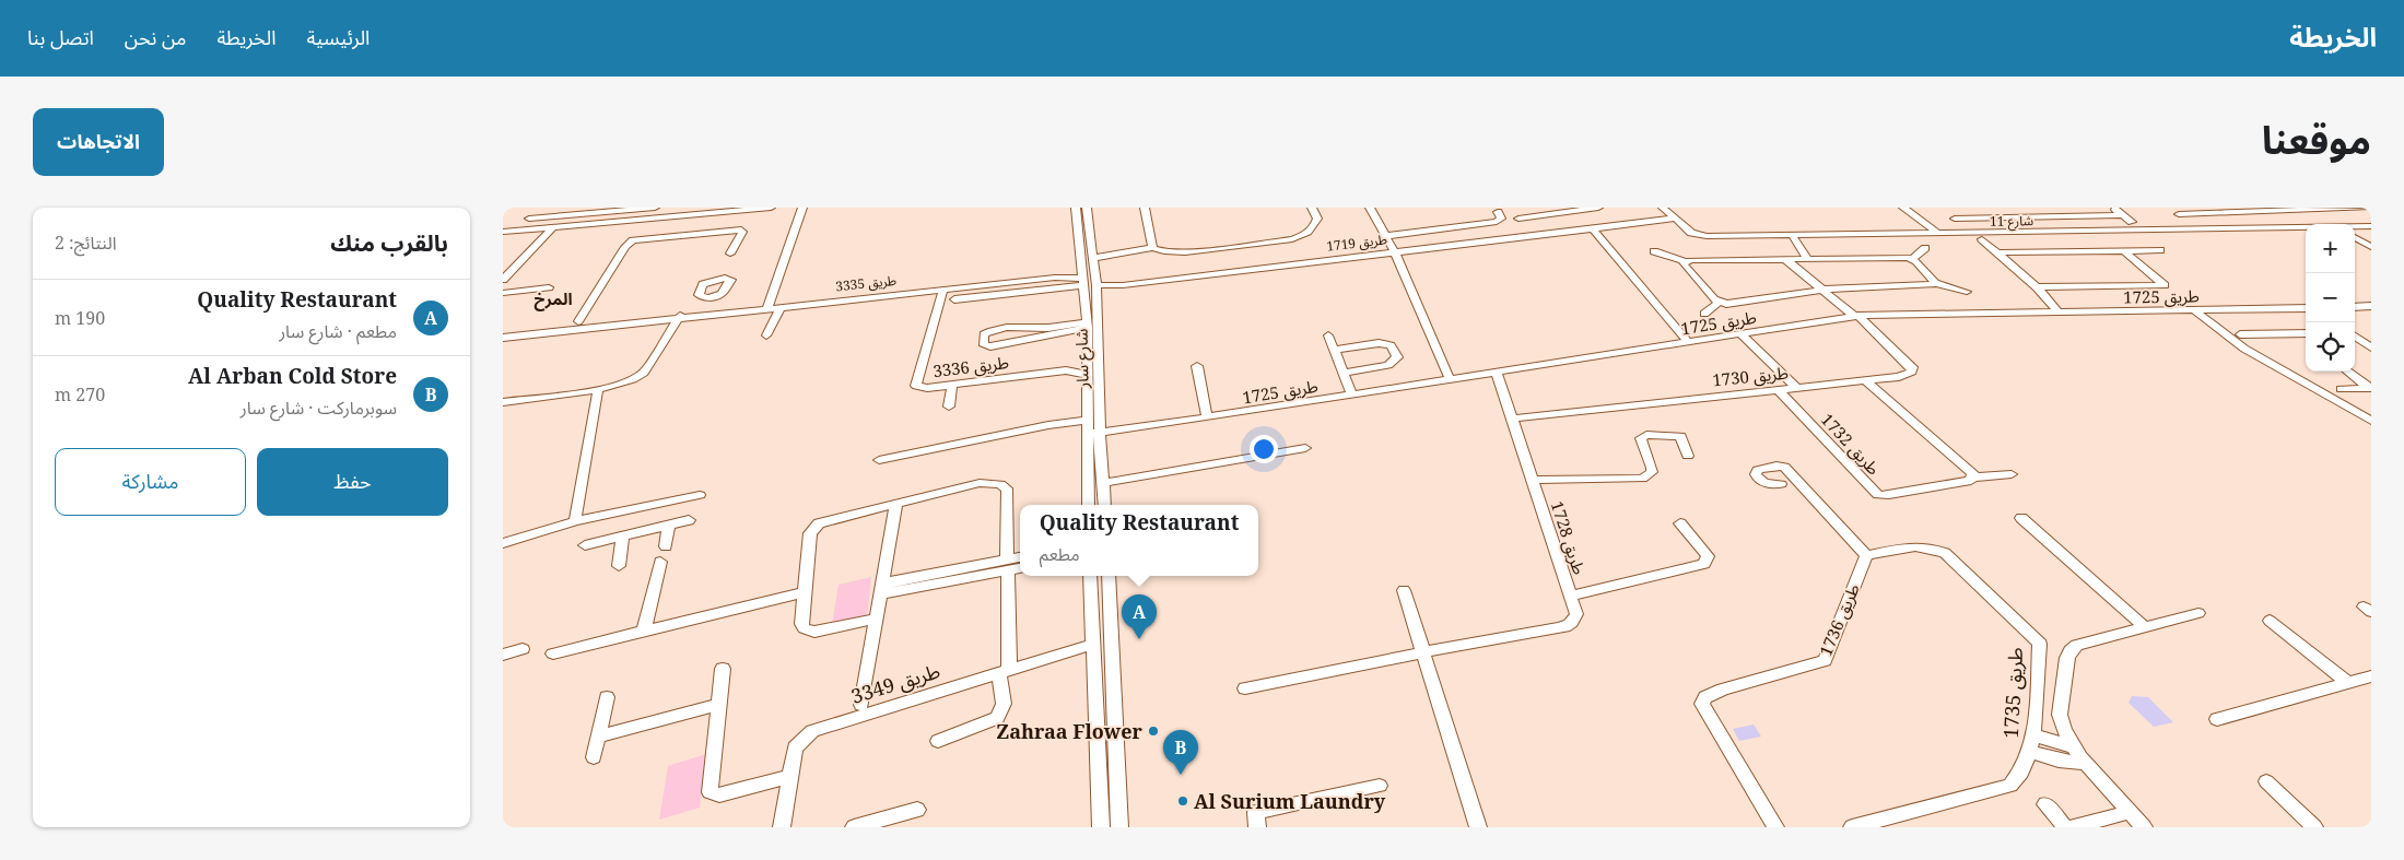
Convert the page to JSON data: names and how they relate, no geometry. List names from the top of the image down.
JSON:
{
  "streets": {
    "street": [
      "شارع 11",
      "طريق 1719",
      "طريق 3335",
      "طريق 1725",
      "شارع سار",
      "طريق 3336",
      "طريق 1730",
      "طريق 1732",
      "طريق 1728",
      "طريق 1736",
      "طريق 3349",
      "طريق 1735"
    ]
  },
  "crossings": [
    ["شارع 11", "طريق 1719"],
    ["طريق 1719", "شارع سار"],
    ["طريق 3335", "شارع سار"],
    ["طريق 3335", "طريق 3336"],
    ["طريق 1725", "شارع سار"],
    ["طريق 1725", "طريق 1730"],
    ["طريق 1725", "طريق 1728"],
    ["شارع سار", "طريق 3336"],
    ["طريق 1730", "طريق 1732"],
    ["طريق 1730", "طريق 1728"],
    ["طريق 1736", "طريق 1735"]
  ],
  "districts": ["المرخ"],
  "places": ["Zahraa Flower", "Al Surium Laundry"],
  "page": {
    "header": "الخريطة",
    "nav": [
      "الرئيسية",
      "الخريطة",
      "من نحن",
      "اتصل بنا"
    ],
    "title": "موقعنا",
    "buttons": [
      "الاتجاهات",
      ["حفظ", "مشاركة"]
    ],
    "heading": ["بالقرب منك", "النتائج: 2"],
    "map_buttons": ["+", "−"],
    "list": [
      {
        "mark": "A",
        "name": "Quality Restaurant",
        "note": "مطعم · شارع سار",
        "value": "190 m"
      },
      {
        "mark": "B",
        "name": "Al Arban Cold Store",
        "note": "سوبرماركت · شارع سار",
        "value": "270 m"
      }
    ],
    "popup": ["Quality Restaurant", "مطعم"],
    "pins": ["A", "B"]
  }
}
